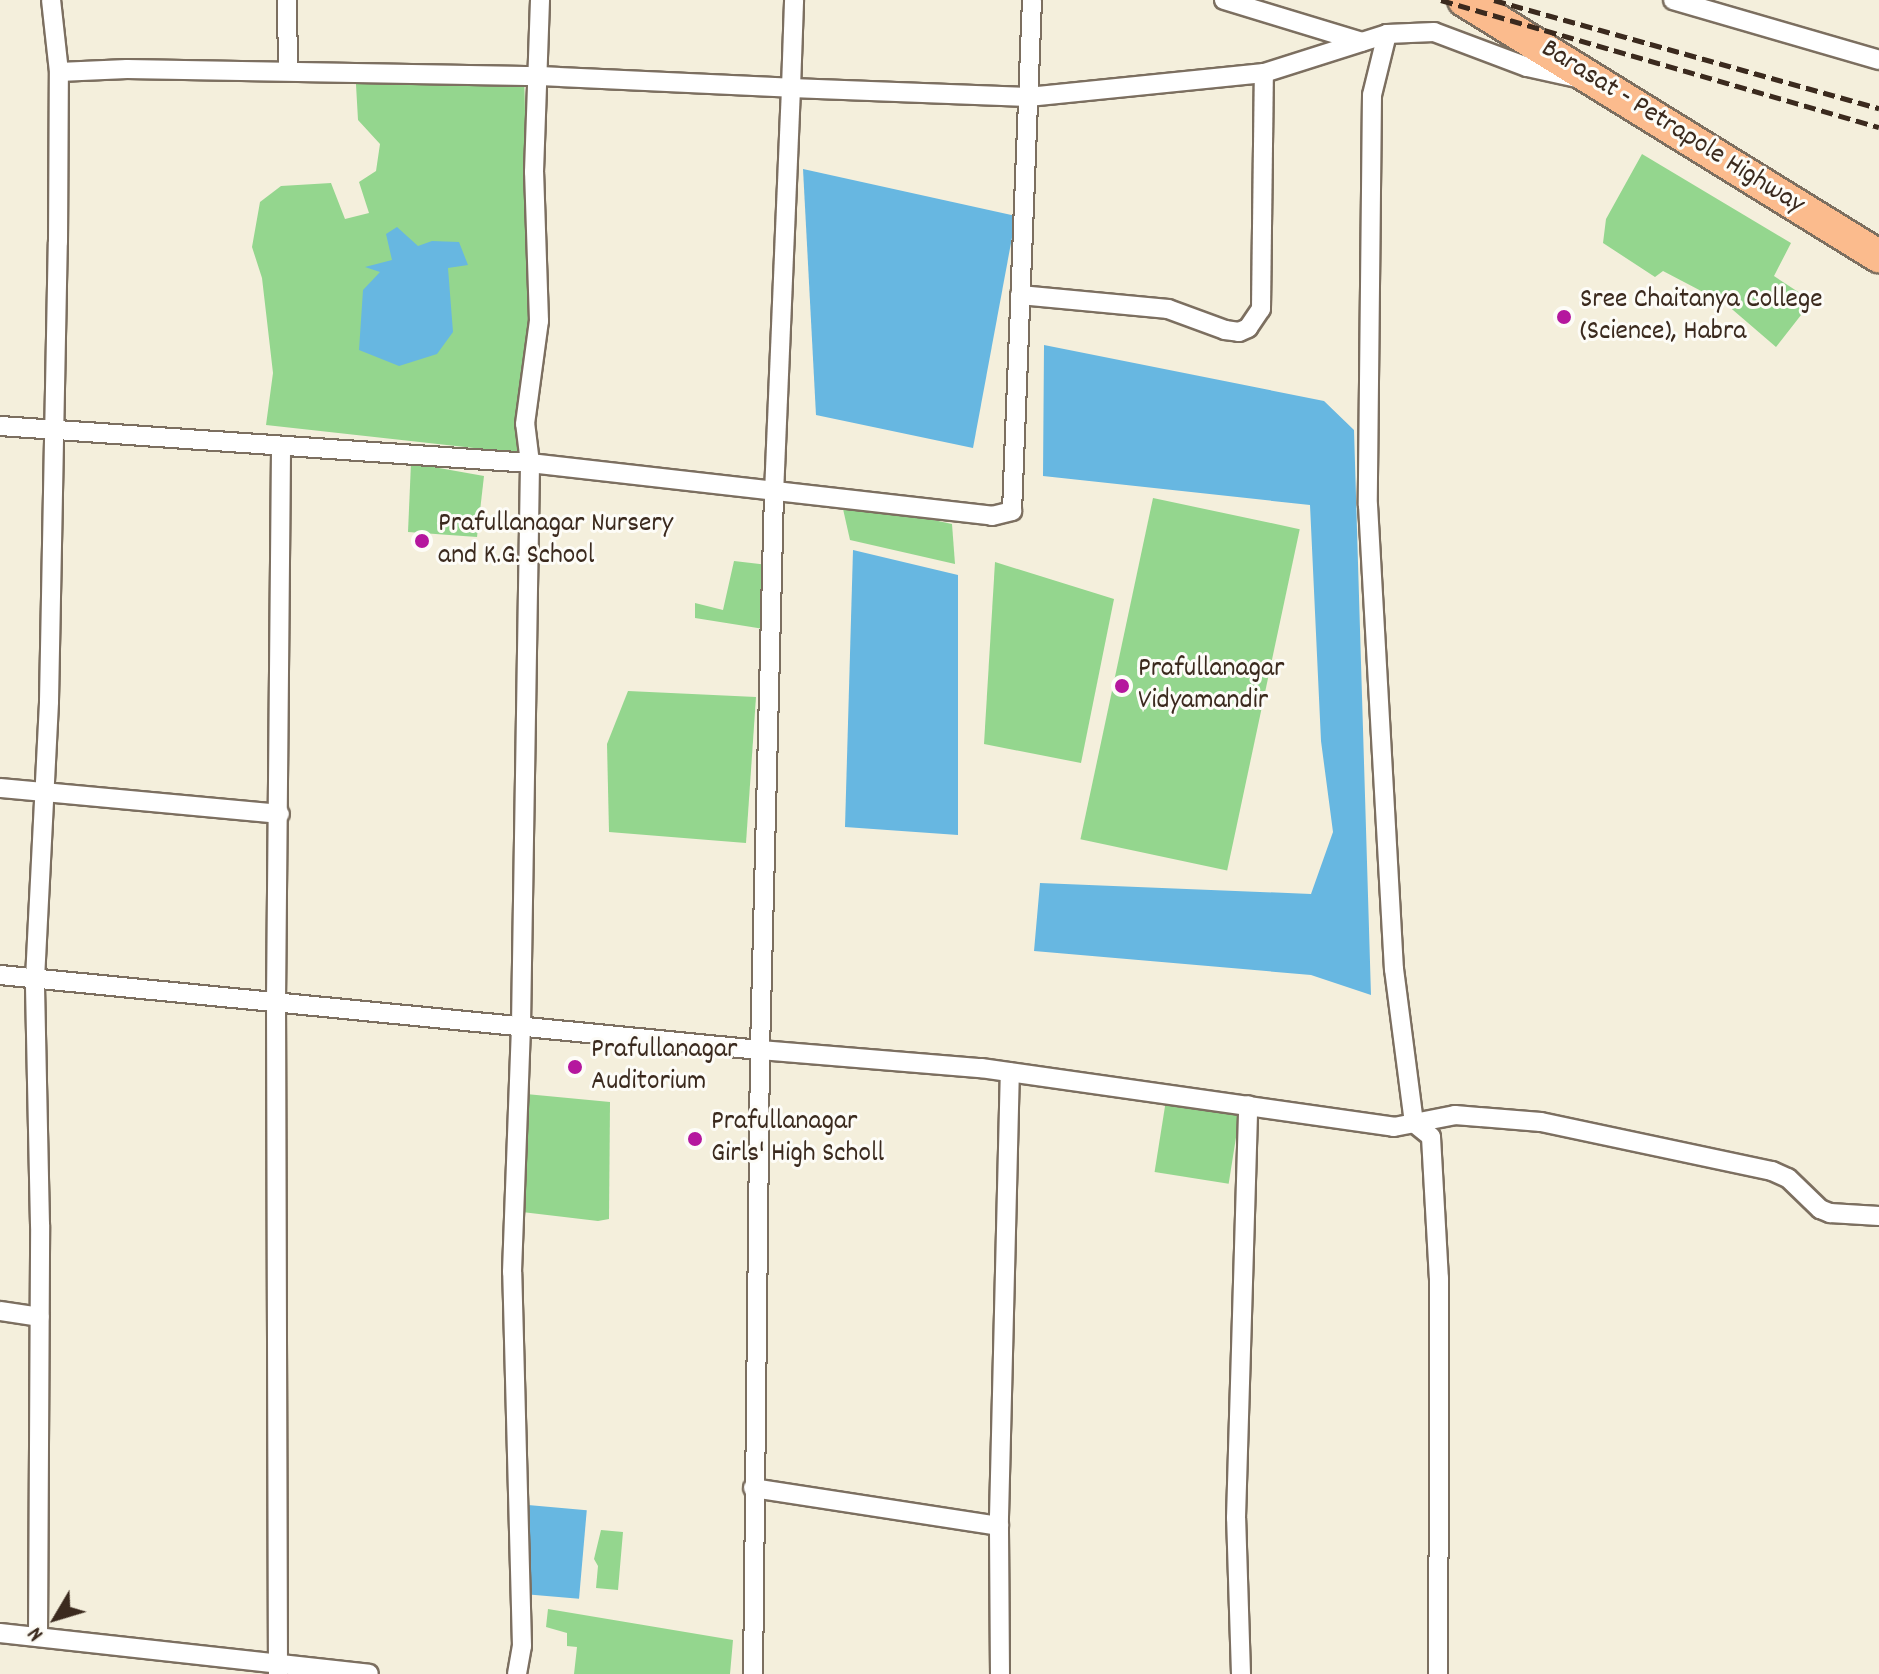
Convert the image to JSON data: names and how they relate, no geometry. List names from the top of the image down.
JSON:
{
  "streets": {
    "highway": ["Barasat - Petrapole Highway"]
  },
  "places": [
    "Sree Chaitanya College (Science), Habra",
    "Prafullanagar Nursery and K.G. School",
    "Prafullanagar Vidyamandir",
    "Prafullanagar Auditorium",
    "Prafullanagar Girls' High Scholl"
  ],
  "north": "bottom left"
}
